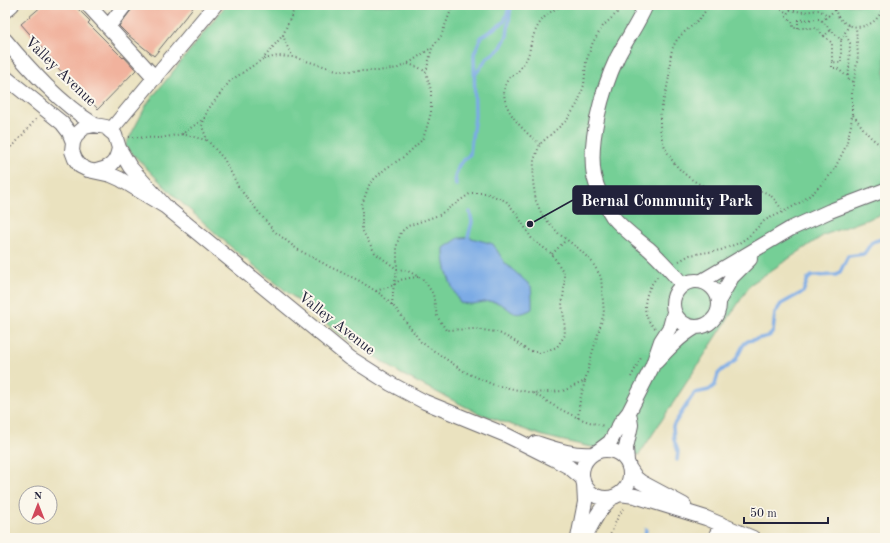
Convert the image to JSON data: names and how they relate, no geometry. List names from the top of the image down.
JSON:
{
  "streets": {
    "street": ["Valley Avenue"]
  },
  "places": ["Bernal Community Park"],
  "scale_bar": "50 m",
  "north": "top"
}
